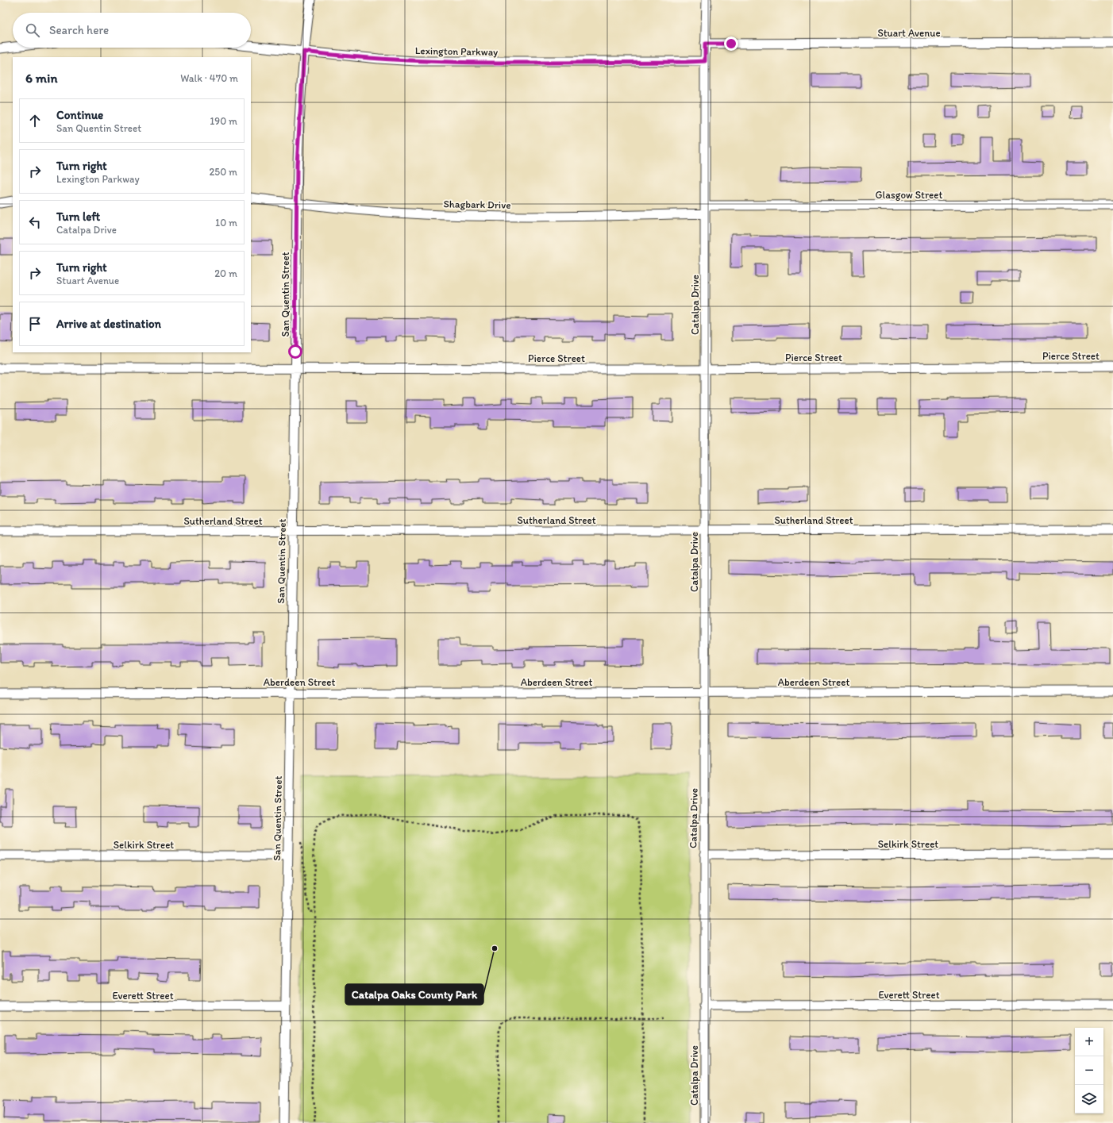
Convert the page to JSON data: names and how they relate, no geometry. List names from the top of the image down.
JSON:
{
  "streets": {
    "street": [
      "Stuart Avenue",
      "Lexington Parkway",
      "Glasgow Street",
      "Shagbark Drive",
      "San Quentin Street",
      "Catalpa Drive",
      "Pierce Street",
      "Sutherland Street",
      "Aberdeen Street",
      "Selkirk Street",
      "Everett Street"
    ]
  },
  "crossings": [
    ["Stuart Avenue", "Catalpa Drive"],
    ["Lexington Parkway", "San Quentin Street"],
    ["Lexington Parkway", "Catalpa Drive"],
    ["Glasgow Street", "Shagbark Drive"],
    ["Glasgow Street", "Catalpa Drive"],
    ["Shagbark Drive", "San Quentin Street"],
    ["Shagbark Drive", "Catalpa Drive"],
    ["San Quentin Street", "Pierce Street"],
    ["San Quentin Street", "Sutherland Street"],
    ["San Quentin Street", "Aberdeen Street"],
    ["San Quentin Street", "Selkirk Street"],
    ["San Quentin Street", "Everett Street"],
    ["Catalpa Drive", "Pierce Street"],
    ["Catalpa Drive", "Sutherland Street"],
    ["Catalpa Drive", "Aberdeen Street"],
    ["Catalpa Drive", "Selkirk Street"],
    ["Catalpa Drive", "Everett Street"]
  ],
  "places": ["Catalpa Oaks County Park"],
  "page": {
    "search": "Search here",
    "heading": ["6 min", "Walk · 470 m"],
    "list": [
      ["Continue", "San Quentin Street", "190 m"],
      ["Turn right", "Lexington Parkway", "250 m"],
      ["Turn left", "Catalpa Drive", "10 m"],
      ["Turn right", "Stuart Avenue", "20 m"],
      "Arrive at destination"
    ],
    "map_buttons": ["+", "−"]
  }
}
